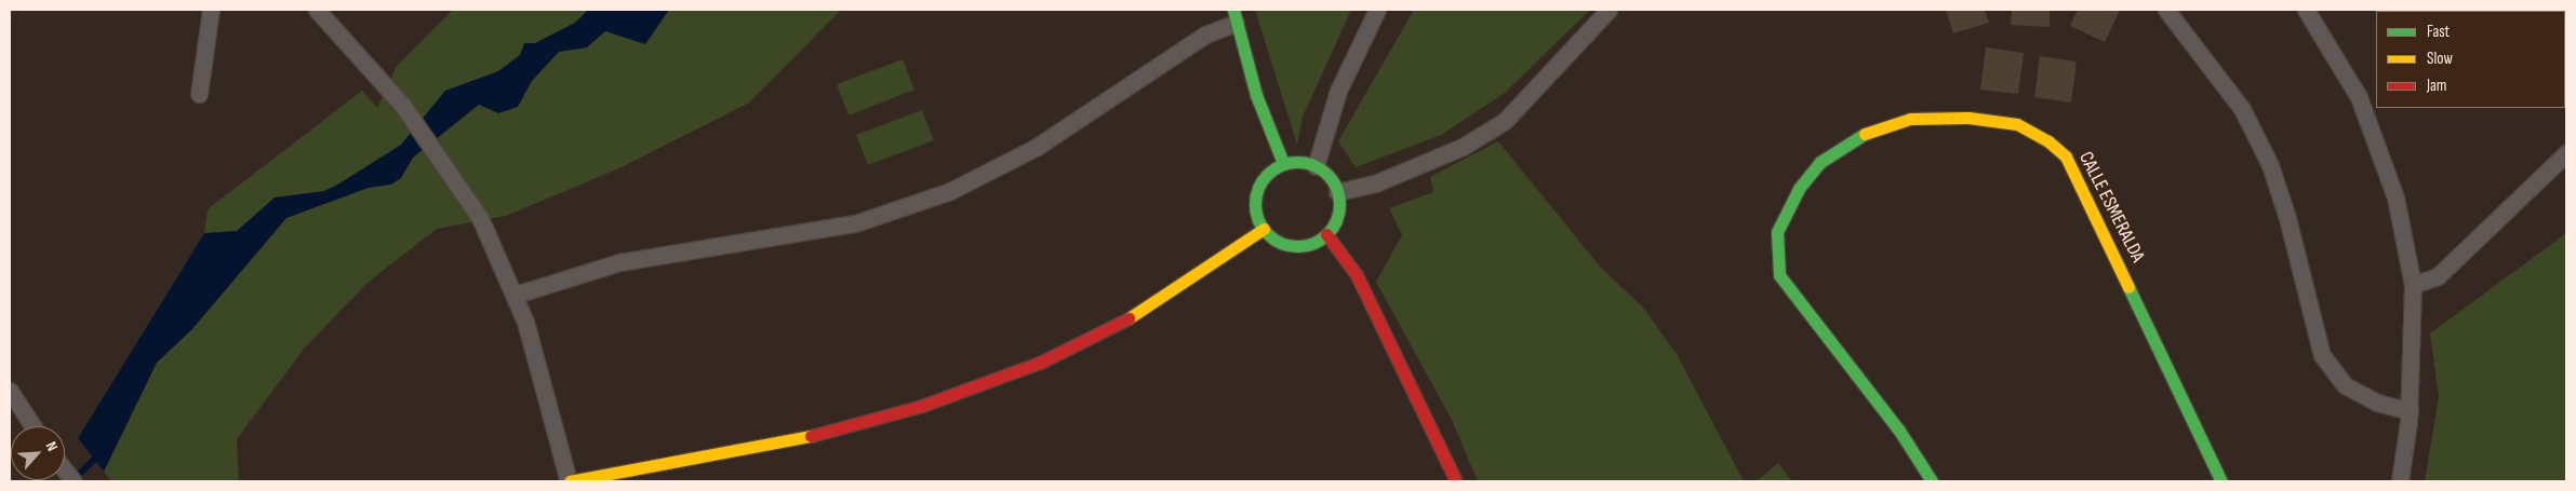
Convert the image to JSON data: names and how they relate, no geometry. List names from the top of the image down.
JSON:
{
  "streets": {
    "street": ["CALLE ESMERALDA"]
  },
  "legend": ["Fast", "Slow", "Jam"],
  "north": "top right"
}
